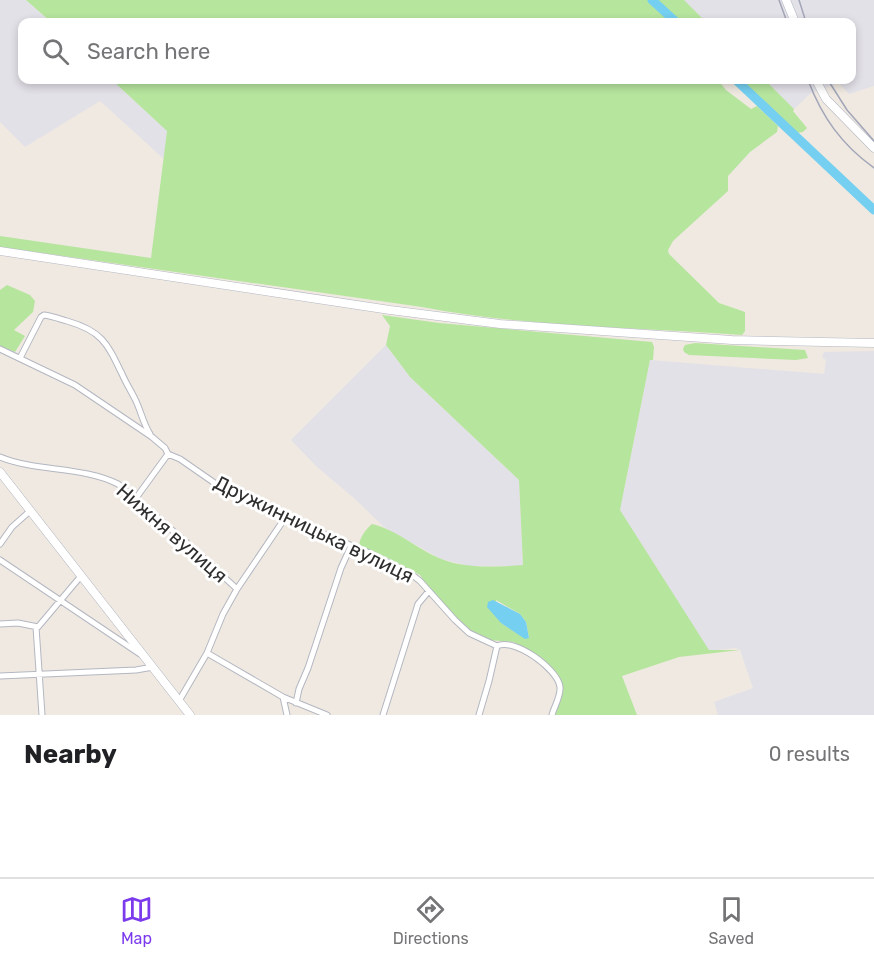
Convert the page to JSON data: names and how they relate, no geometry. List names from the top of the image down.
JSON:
{
  "streets": {
    "street": ["Дружинницька вулиця", "Нижня вулиця"]
  },
  "page": {
    "search": "Search here",
    "heading": ["Nearby", "0 results"],
    "nav": ["Map", "Directions", "Saved"]
  }
}
